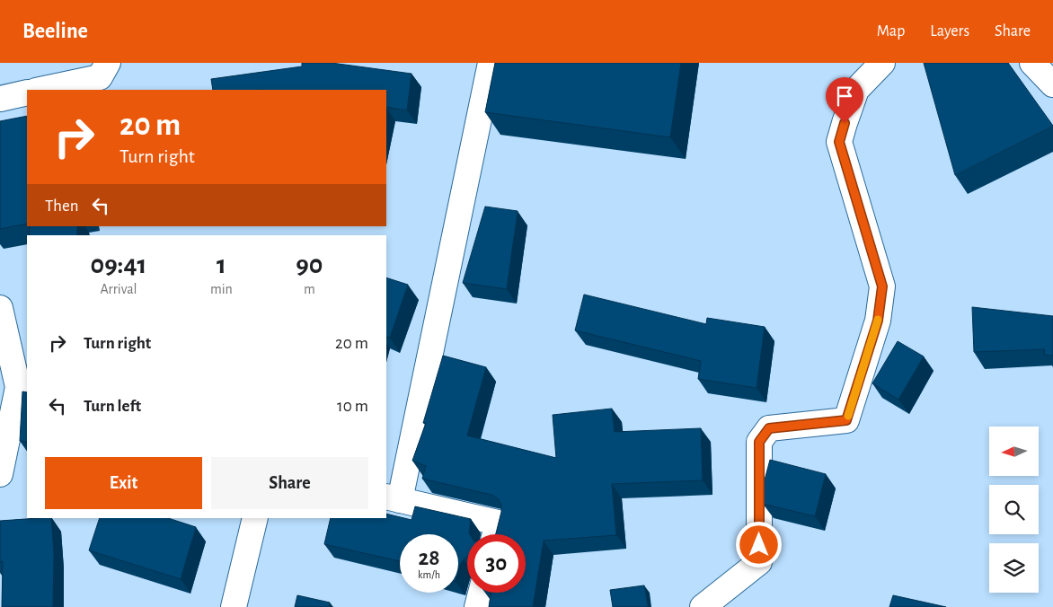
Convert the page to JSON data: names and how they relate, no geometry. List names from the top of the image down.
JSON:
{
  "north": "left",
  "page": {
    "header": "Beeline",
    "nav": ["Map", "Layers", "Share"],
    "turn": ["20 m", "Turn right"],
    "then": "Then",
    "eta": [
      "09:41",
      "Arrival",
      "1",
      "min",
      "90",
      "m"
    ],
    "list": [
      {
        "name": "Turn right",
        "value": "20 m"
      },
      {
        "name": "Turn left",
        "value": "10 m"
      }
    ],
    "buttons": ["Exit", "Share"],
    "speed": "28 km/h",
    "limit": "30"
  }
}
